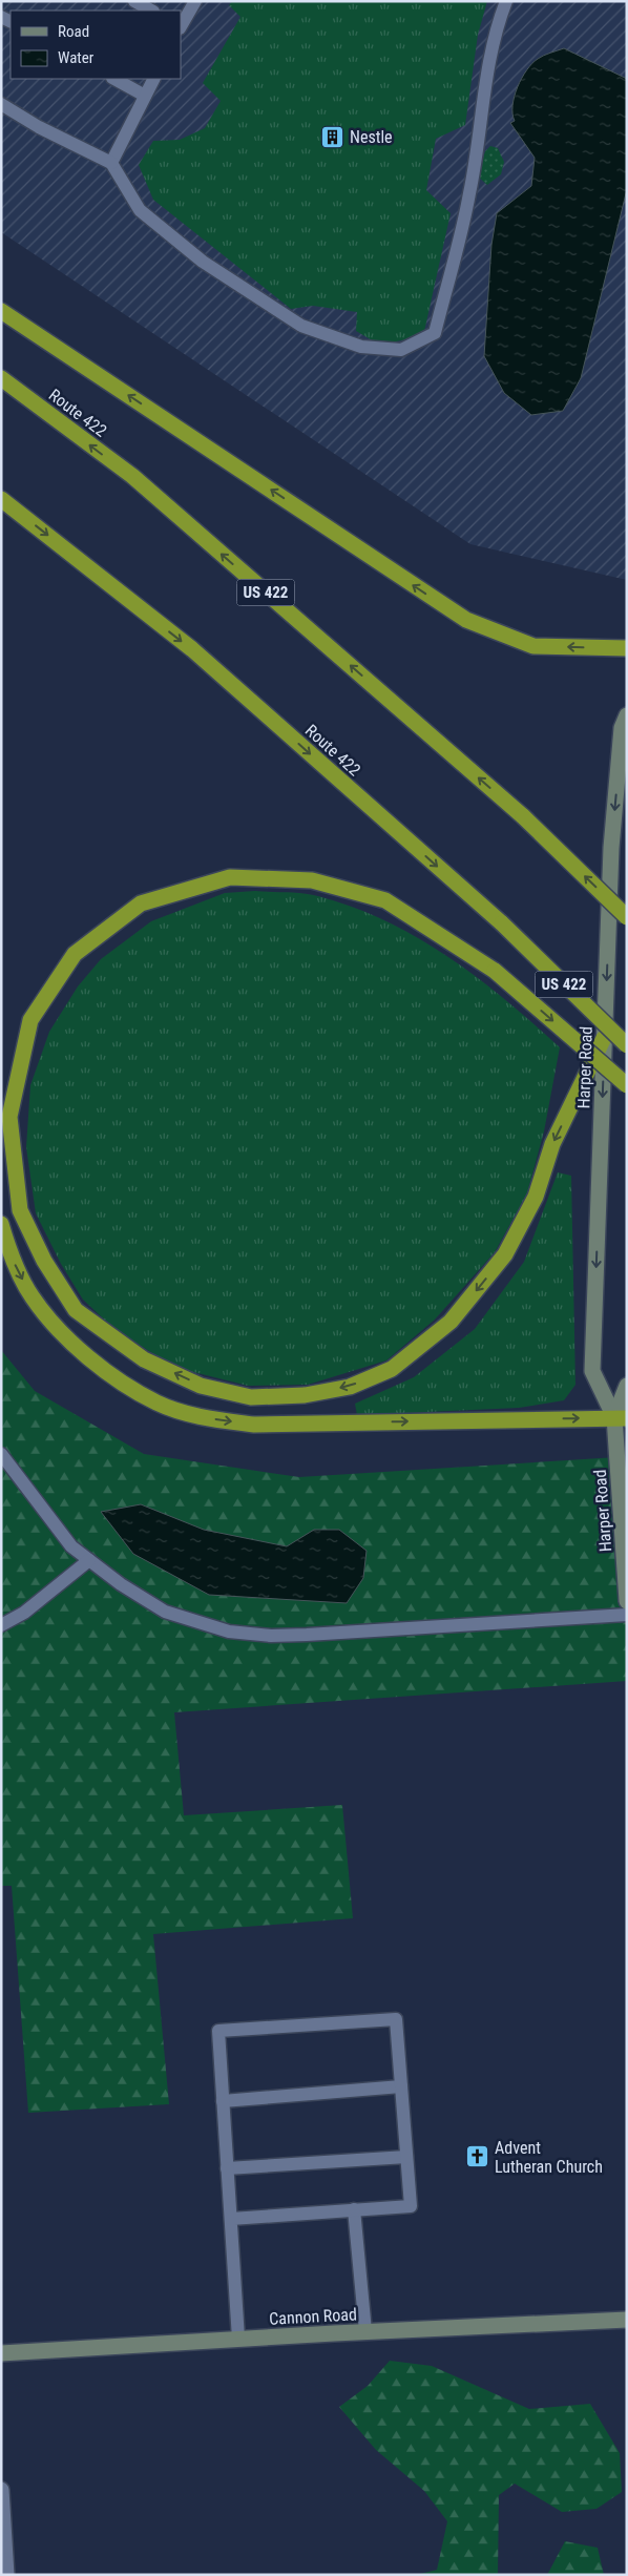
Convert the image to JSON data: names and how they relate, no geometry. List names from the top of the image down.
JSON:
{
  "streets": {
    "highway": ["Route 422", "US 422"],
    "street": ["Harper Road", "Cannon Road"]
  },
  "one_way": ["Harper Road"],
  "places": {
    "building": ["Nestle"],
    "church": ["Advent Lutheran Church"]
  },
  "legend": ["Road", "Water"]
}
